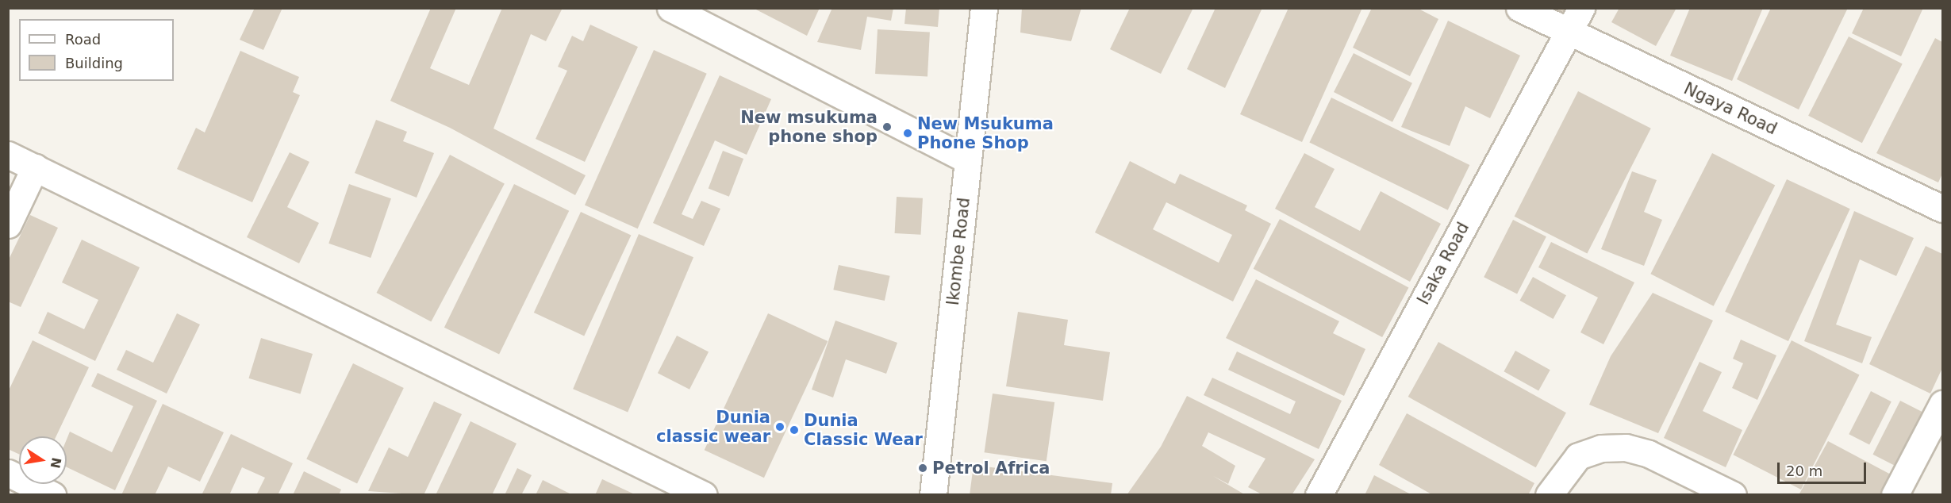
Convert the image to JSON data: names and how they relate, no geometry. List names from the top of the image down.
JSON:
{
  "streets": {
    "street": ["Ngaya Road", "Ikombe Road", "Isaka Road"]
  },
  "crossings": [
    ["Ngaya Road", "Isaka Road"]
  ],
  "places": [
    "New msukuma phone shop",
    "New Msukuma Phone Shop",
    "Dunia classic wear",
    "Dunia Classic Wear",
    "Petrol Africa"
  ],
  "legend": ["Road", "Building"],
  "scale_bar": "20 m",
  "north": "right"
}
